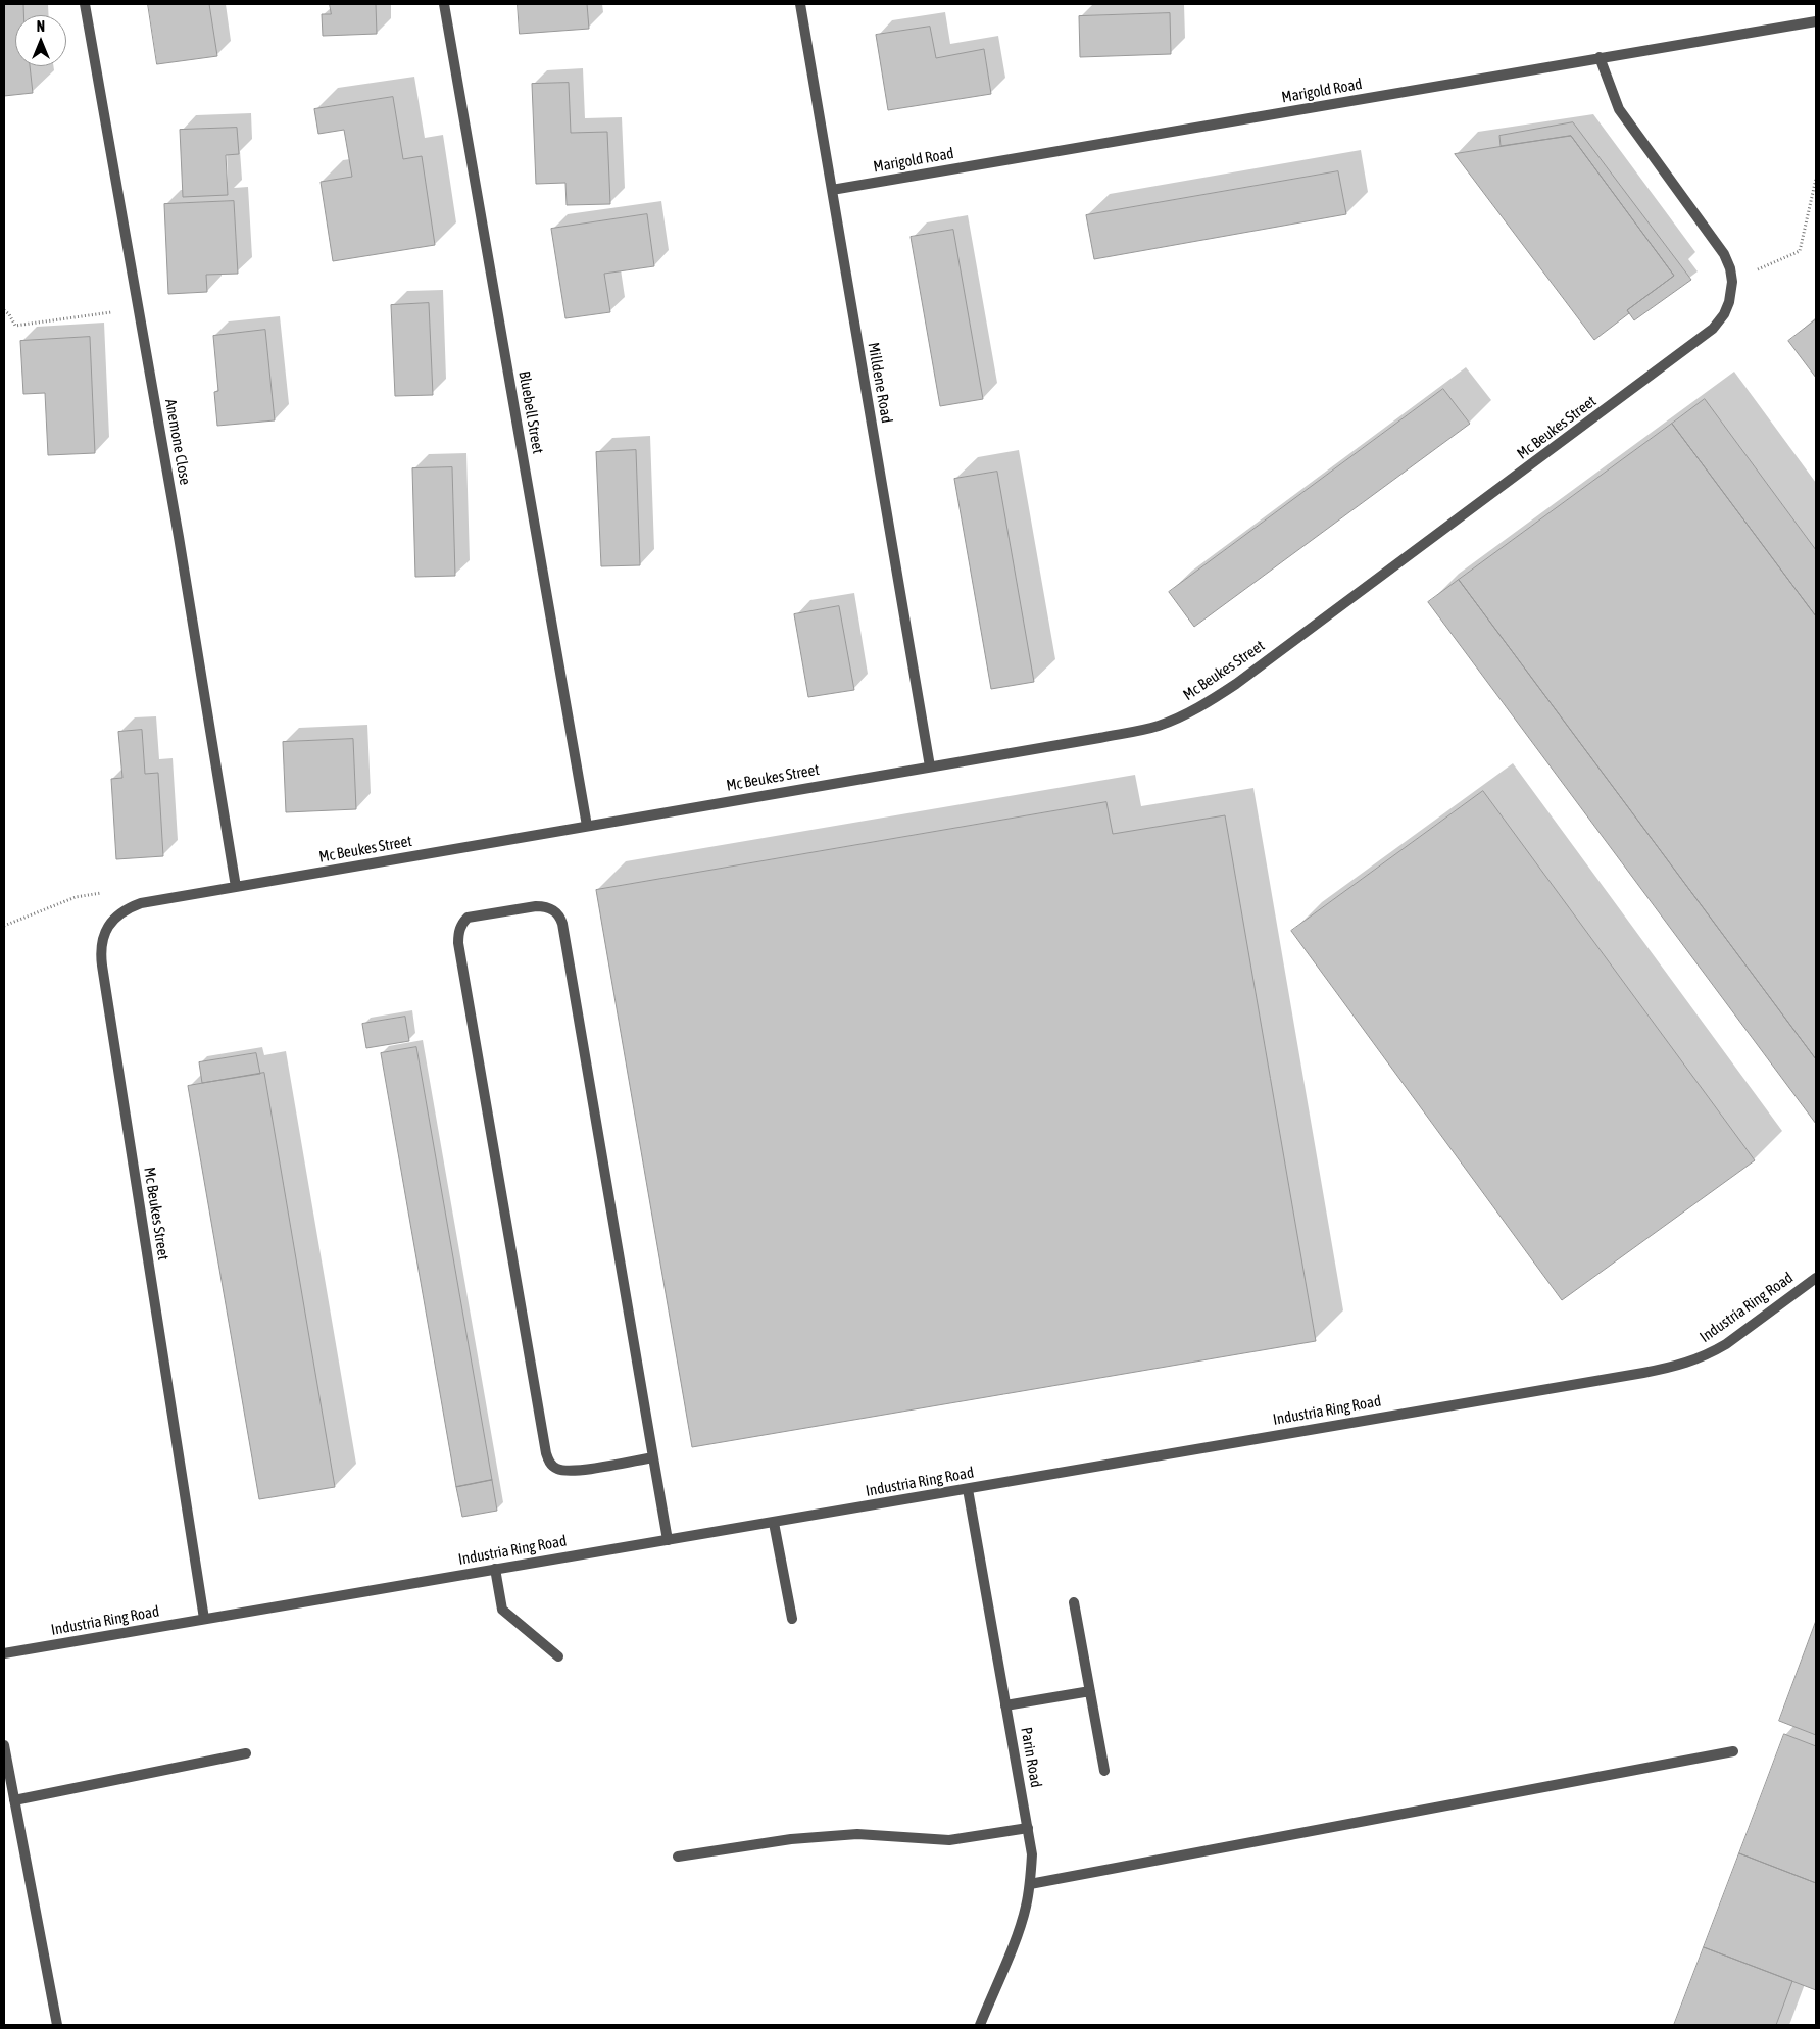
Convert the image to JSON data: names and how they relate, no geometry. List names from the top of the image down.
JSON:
{
  "streets": {
    "street": [
      "Marigold Road",
      "Milldene Road",
      "Bluebell Street",
      "Mc Beukes Street",
      "Anemone Close",
      "Industria Ring Road",
      "Parin Road"
    ]
  },
  "crossings": [
    ["Marigold Road", "Milldene Road"],
    ["Marigold Road", "Mc Beukes Street"],
    ["Milldene Road", "Mc Beukes Street"],
    ["Bluebell Street", "Mc Beukes Street"],
    ["Mc Beukes Street", "Anemone Close"],
    ["Mc Beukes Street", "Industria Ring Road"],
    ["Industria Ring Road", "Parin Road"]
  ],
  "north": "top"
}
